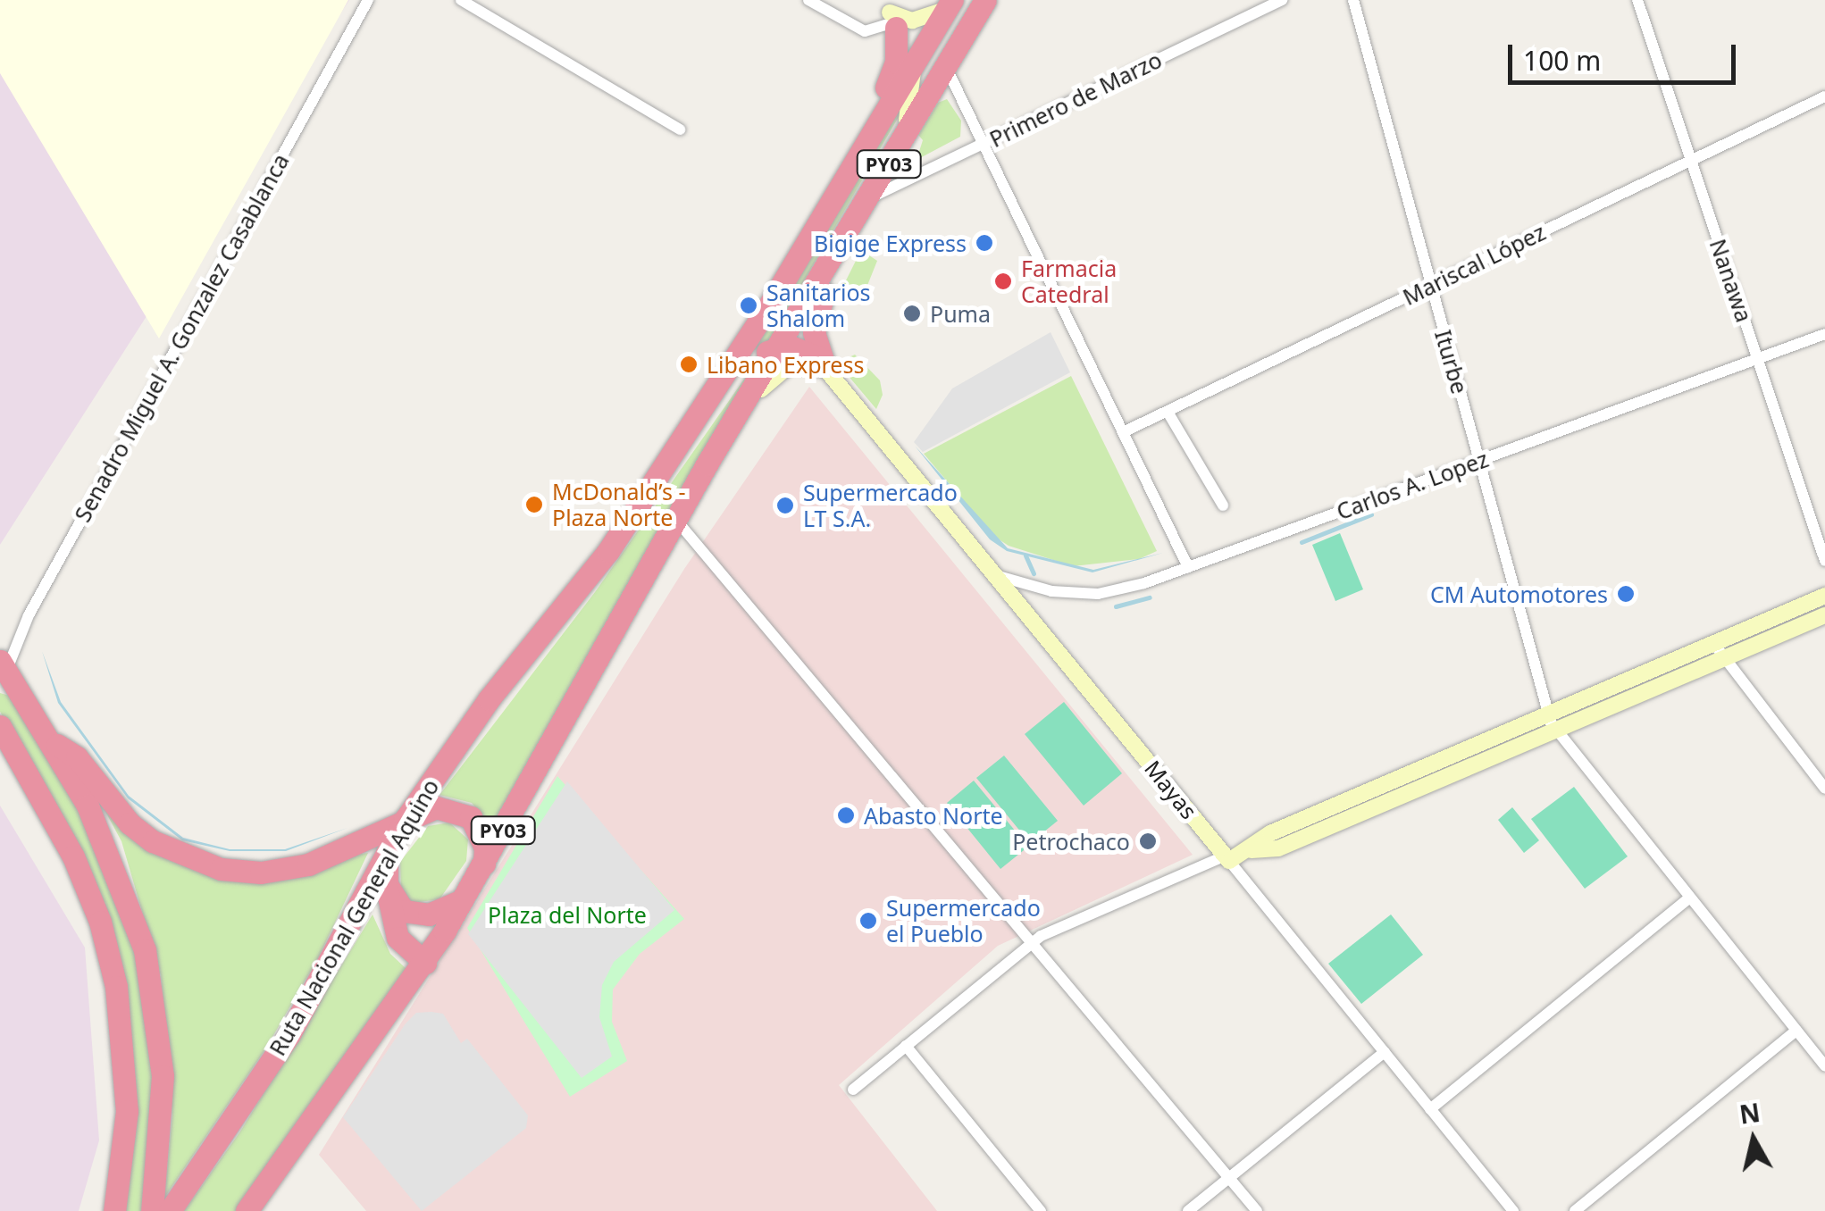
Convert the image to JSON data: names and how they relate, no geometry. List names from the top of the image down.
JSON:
{
  "streets": {
    "highway": ["PY03", "Ruta Nacional General Aquino"],
    "street": [
      "Primero de Marzo",
      "Mariscal López",
      "Nanawa",
      "Senadro Miguel A. Gonzalez Casablanca",
      "Iturbe",
      "Carlos A. Lopez",
      "Mayas"
    ]
  },
  "crossings": [
    ["Primero de Marzo", "PY03"],
    ["PY03", "Ruta Nacional General Aquino"],
    ["Mariscal López", "Nanawa"],
    ["Mariscal López", "Iturbe"],
    ["Nanawa", "Carlos A. Lopez"],
    ["Iturbe", "Carlos A. Lopez"],
    ["Carlos A. Lopez", "Mayas"]
  ],
  "parks": ["Plaza del Norte"],
  "places": [
    "Bigige Express",
    "Farmacia Catedral",
    "Sanitarios Shalom",
    "Puma",
    "Libano Express",
    "McDonald’s - Plaza Norte",
    "Supermercado LT S.A.",
    "CM Automotores",
    "Abasto Norte",
    "Petrochaco",
    "Supermercado el Pueblo"
  ],
  "scale_bar": "100 m",
  "north": "top"
}
